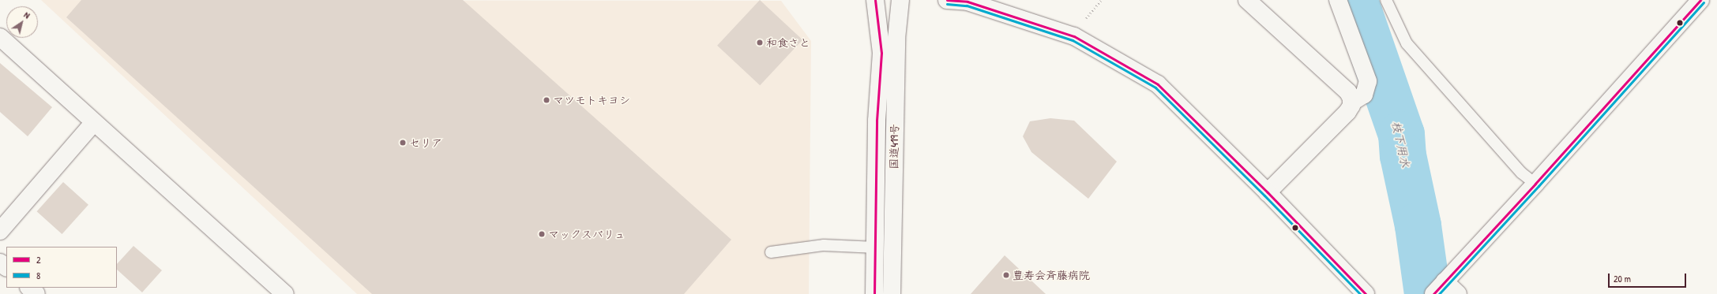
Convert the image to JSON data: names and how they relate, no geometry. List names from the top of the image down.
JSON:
{
  "streets": {
    "main road": ["国道419号"]
  },
  "water": ["枝下用水"],
  "places": [
    "和食さと",
    "マツモトキヨシ",
    "セリア",
    "マックスバリュ",
    "豊寿会斉藤病院"
  ],
  "lines": ["transit line 2", "transit line 8"],
  "legend": ["2", "8"],
  "scale_bar": "20 m",
  "north": "top right"
}
